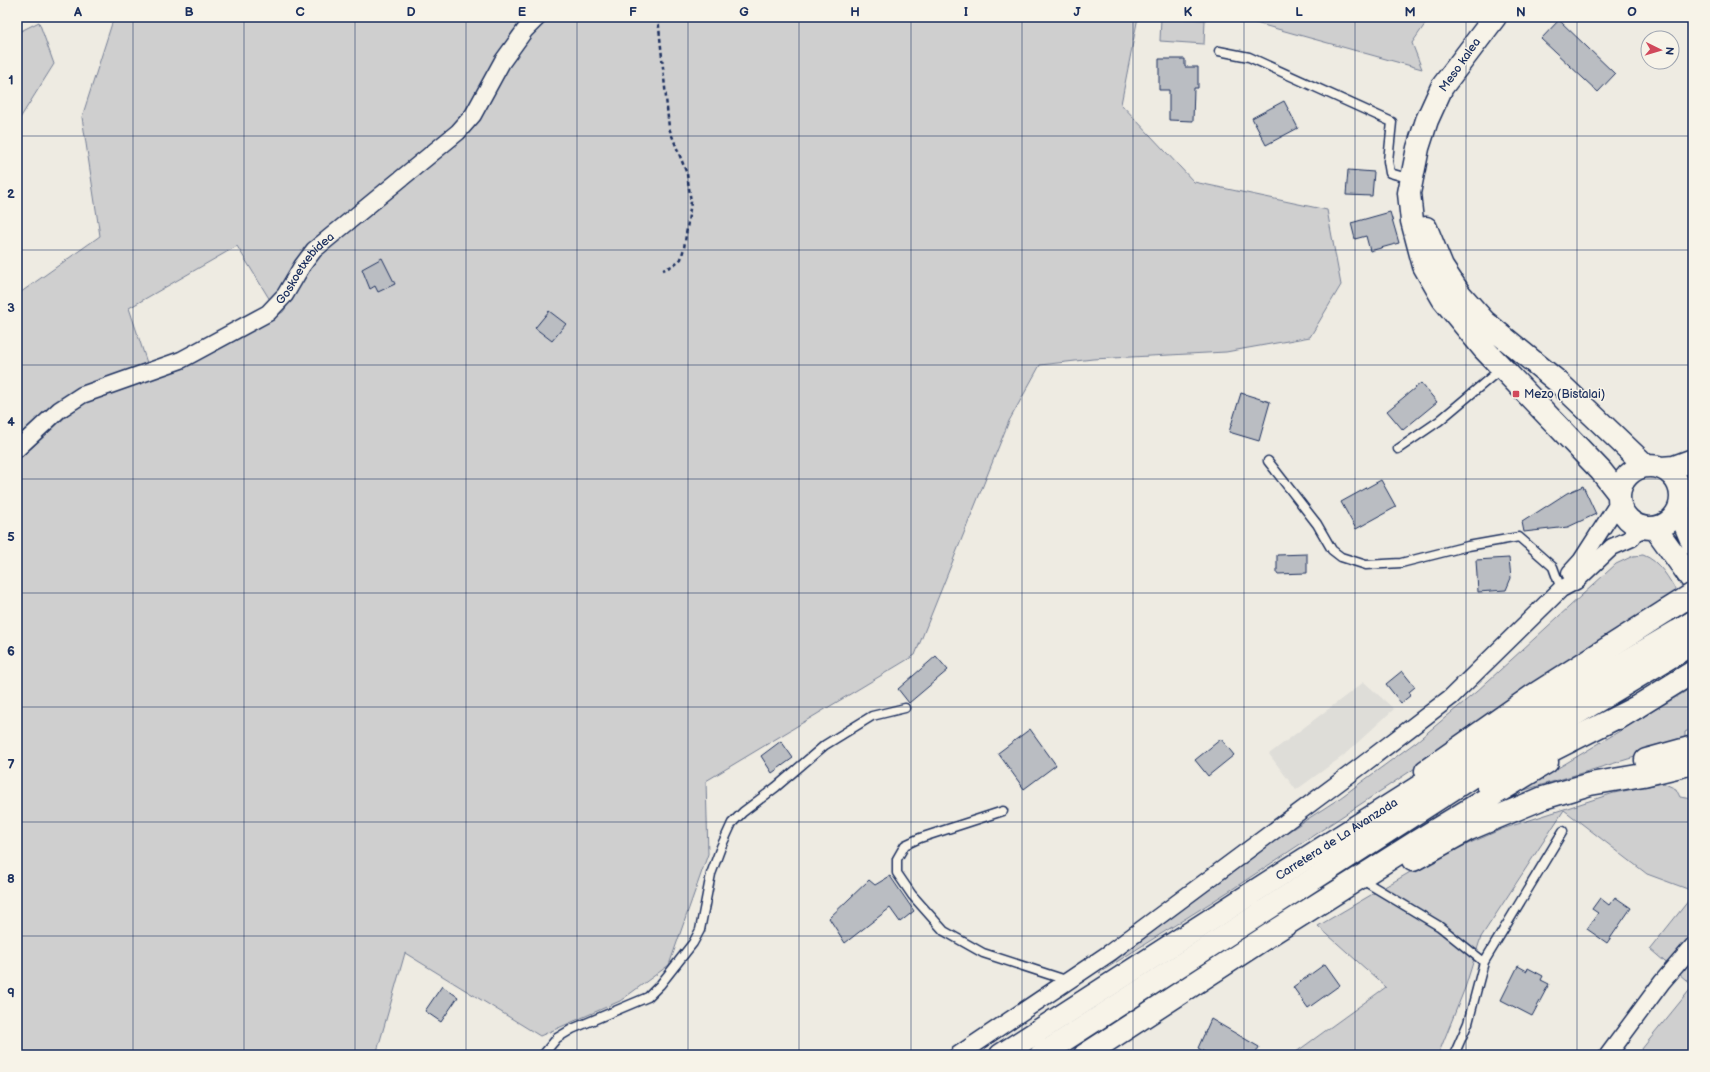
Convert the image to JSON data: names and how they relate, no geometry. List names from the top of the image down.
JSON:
{
  "streets": {
    "main road": ["Meso kalea", "Carretera de La Avanzada"],
    "street": ["Goskoetxebidea"]
  },
  "places": {
    "transit": ["Mezo (Bistalai)"]
  },
  "north": "right",
  "grid": {
    "columns": [
      "A",
      "B",
      "C",
      "D",
      "E",
      "F",
      "G",
      "H",
      "I",
      "J",
      "K",
      "L",
      "M",
      "N",
      "O"
    ],
    "rows": [
      "1",
      "2",
      "3",
      "4",
      "5",
      "6",
      "7",
      "8",
      "9"
    ]
  }
}
